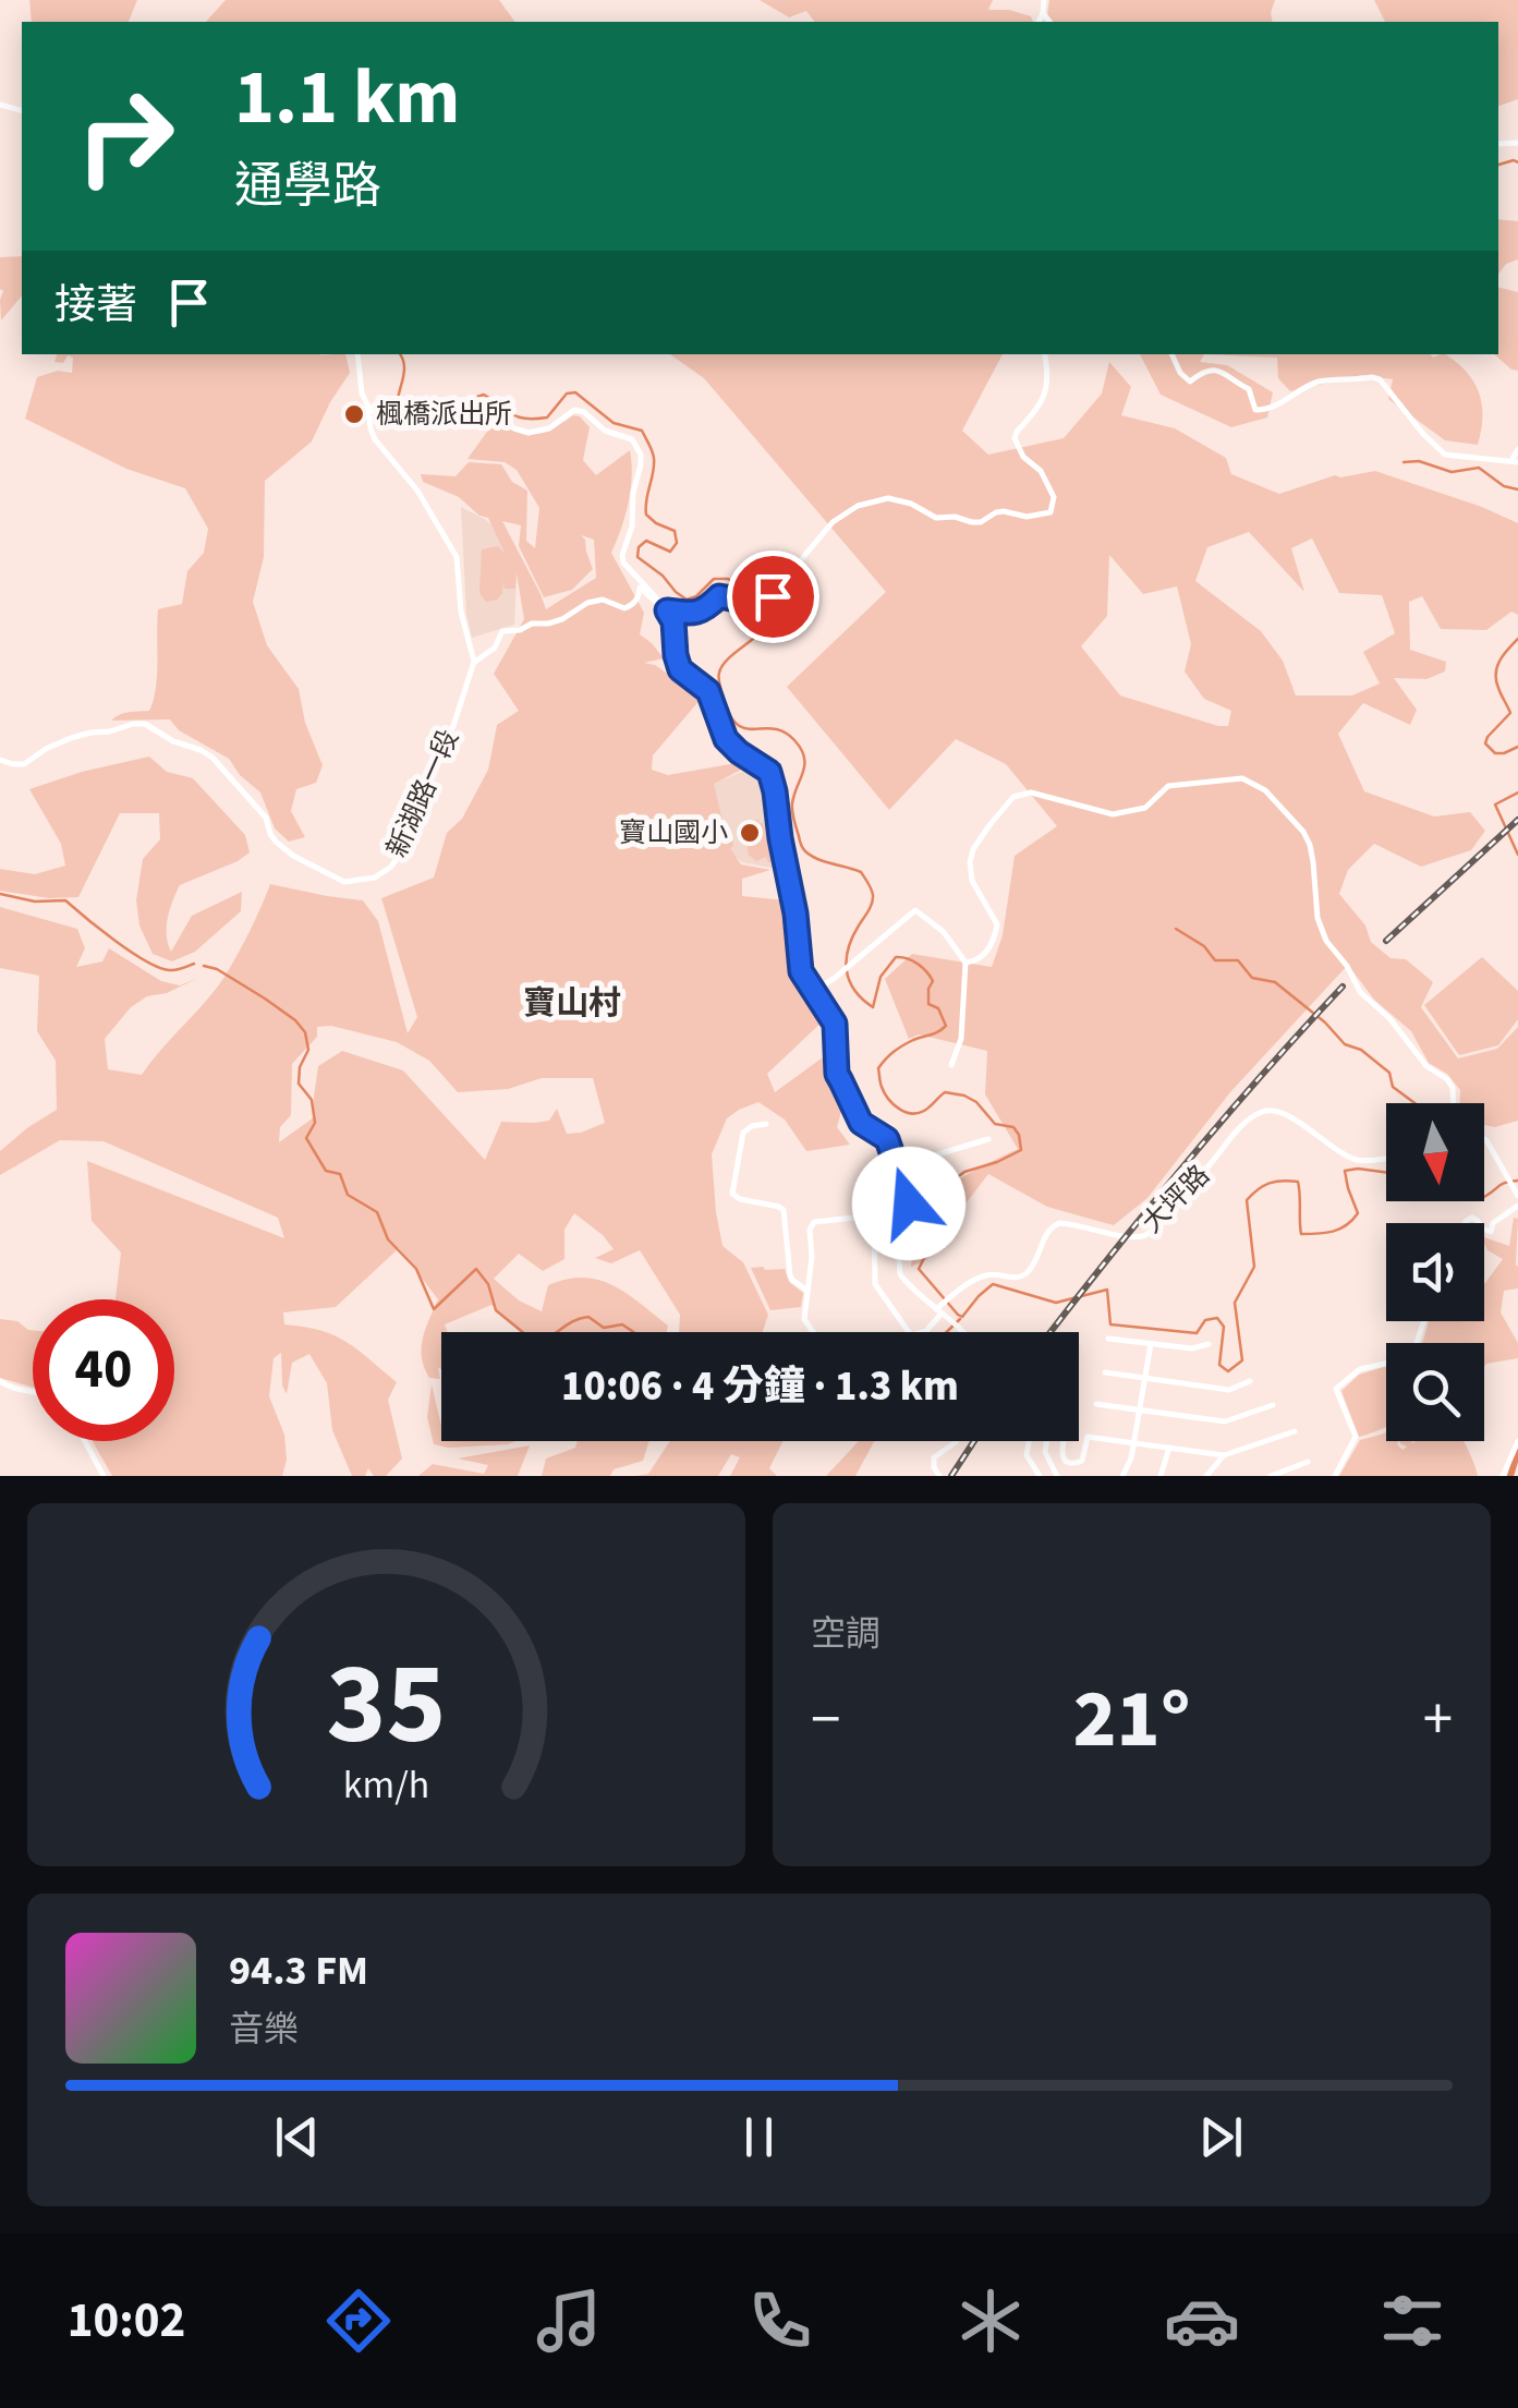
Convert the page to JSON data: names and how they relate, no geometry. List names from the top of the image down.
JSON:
{
  "streets": {
    "street": ["新湖路一段", "大坪路"]
  },
  "districts": ["寶山村"],
  "places": ["楓橋派出所", "寶山國小"],
  "north": "bottom",
  "page": {
    "turn": ["1.1 km", "通學路"],
    "then": "接著",
    "limit": "40",
    "trip": "10:06 · 4 分鐘 · 1.3 km",
    "tile": "空調",
    "heat": ["−", "21°", "+"],
    "song": ["94.3 FM", "音樂"],
    "tabs": "10:02",
    "gauge": ["35", "km/h"]
  }
}
